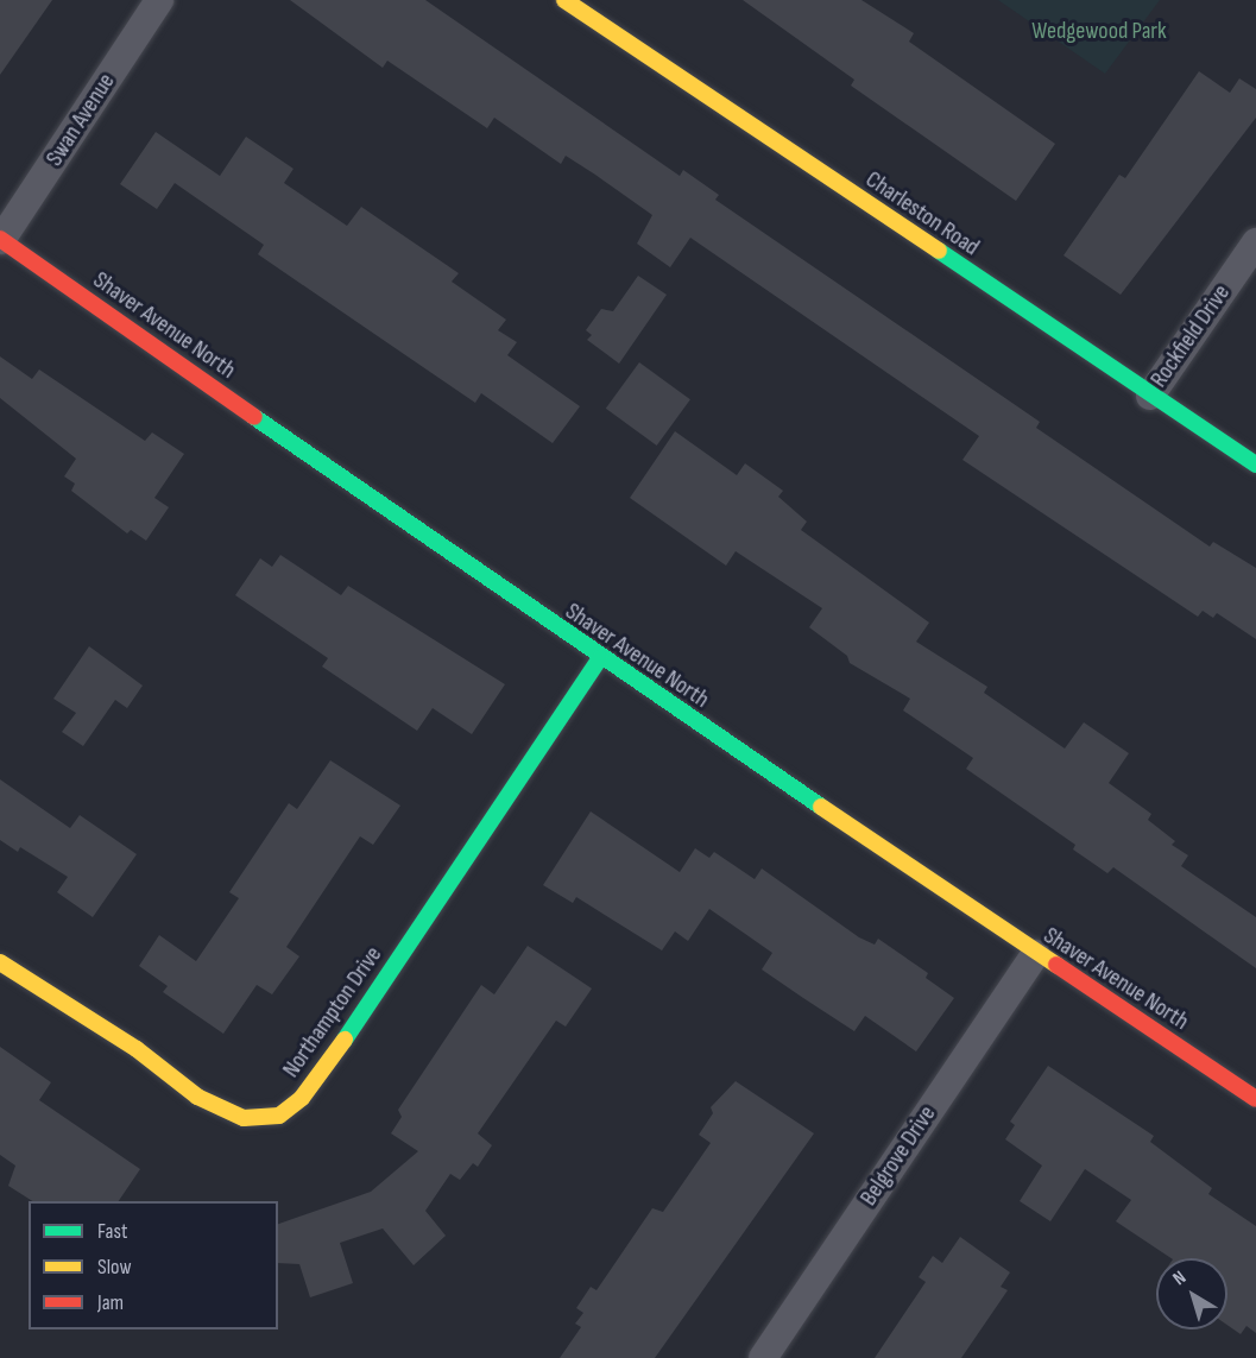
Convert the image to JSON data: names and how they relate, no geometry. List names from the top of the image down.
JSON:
{
  "streets": {
    "street": [
      "Swan Avenue",
      "Charleston Road",
      "Shaver Avenue North",
      "Rockfield Drive",
      "Northampton Drive",
      "Belgrove Drive"
    ]
  },
  "crossings": [
    ["Swan Avenue", "Shaver Avenue North"],
    ["Charleston Road", "Rockfield Drive"],
    ["Shaver Avenue North", "Northampton Drive"],
    ["Shaver Avenue North", "Belgrove Drive"]
  ],
  "parks": ["Wedgewood Park"],
  "legend": ["Fast", "Slow", "Jam"],
  "north": "top left"
}
